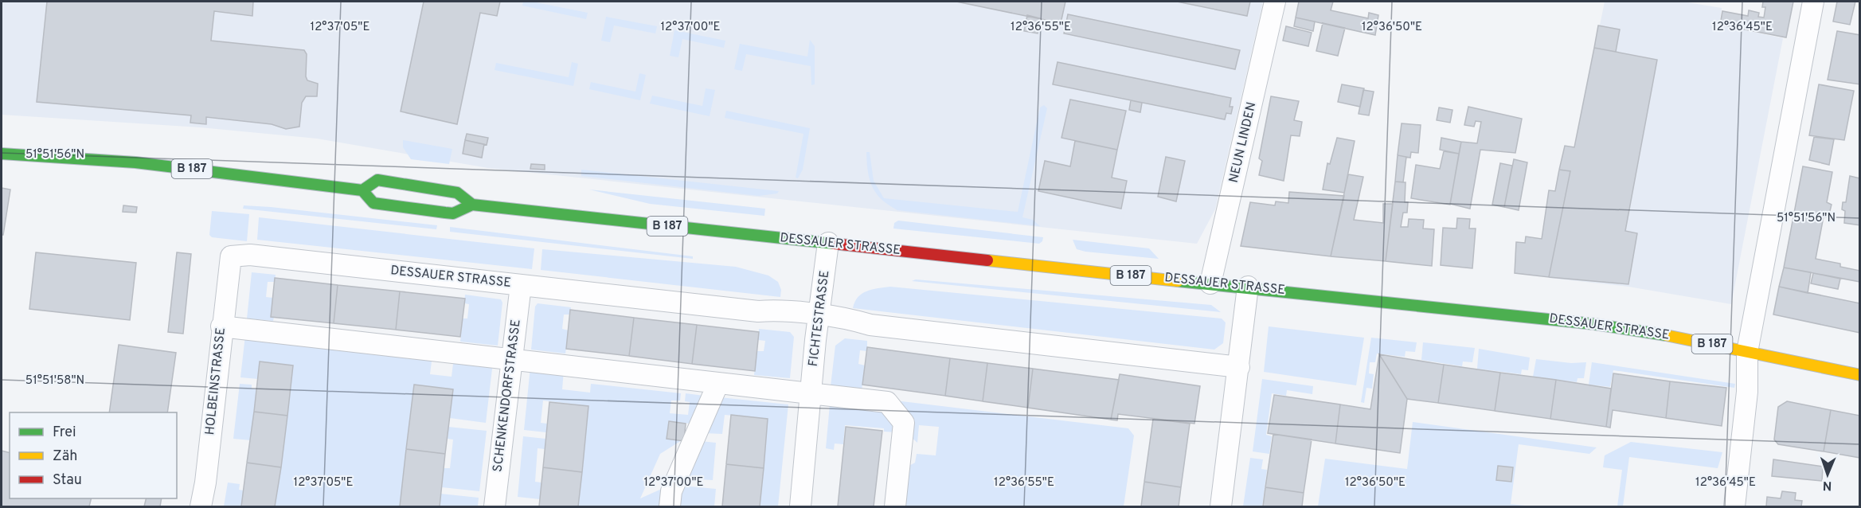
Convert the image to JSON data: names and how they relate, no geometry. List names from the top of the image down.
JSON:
{
  "streets": {
    "main road": ["B 187", "DESSAUER STRASSE"],
    "street": [
      "NEUN LINDEN",
      "FICHTESTRASSE",
      "HOLBEINSTRASSE",
      "SCHENKENDORFSTRASSE"
    ]
  },
  "crossings": [
    ["NEUN LINDEN", "DESSAUER STRASSE"],
    ["B 187", "DESSAUER STRASSE"],
    ["DESSAUER STRASSE", "FICHTESTRASSE"],
    ["DESSAUER STRASSE", "HOLBEINSTRASSE"],
    ["DESSAUER STRASSE", "SCHENKENDORFSTRASSE"]
  ],
  "legend": ["Frei", "Zäh", "Stau"],
  "north": "bottom",
  "coordinates": [
    "12°37'05\"E",
    "12°37'00\"E",
    "12°36'55\"E",
    "12°36'50\"E",
    "12°36'45\"E",
    "51°51'56\"N",
    "51°51'58\"N"
  ]
}
